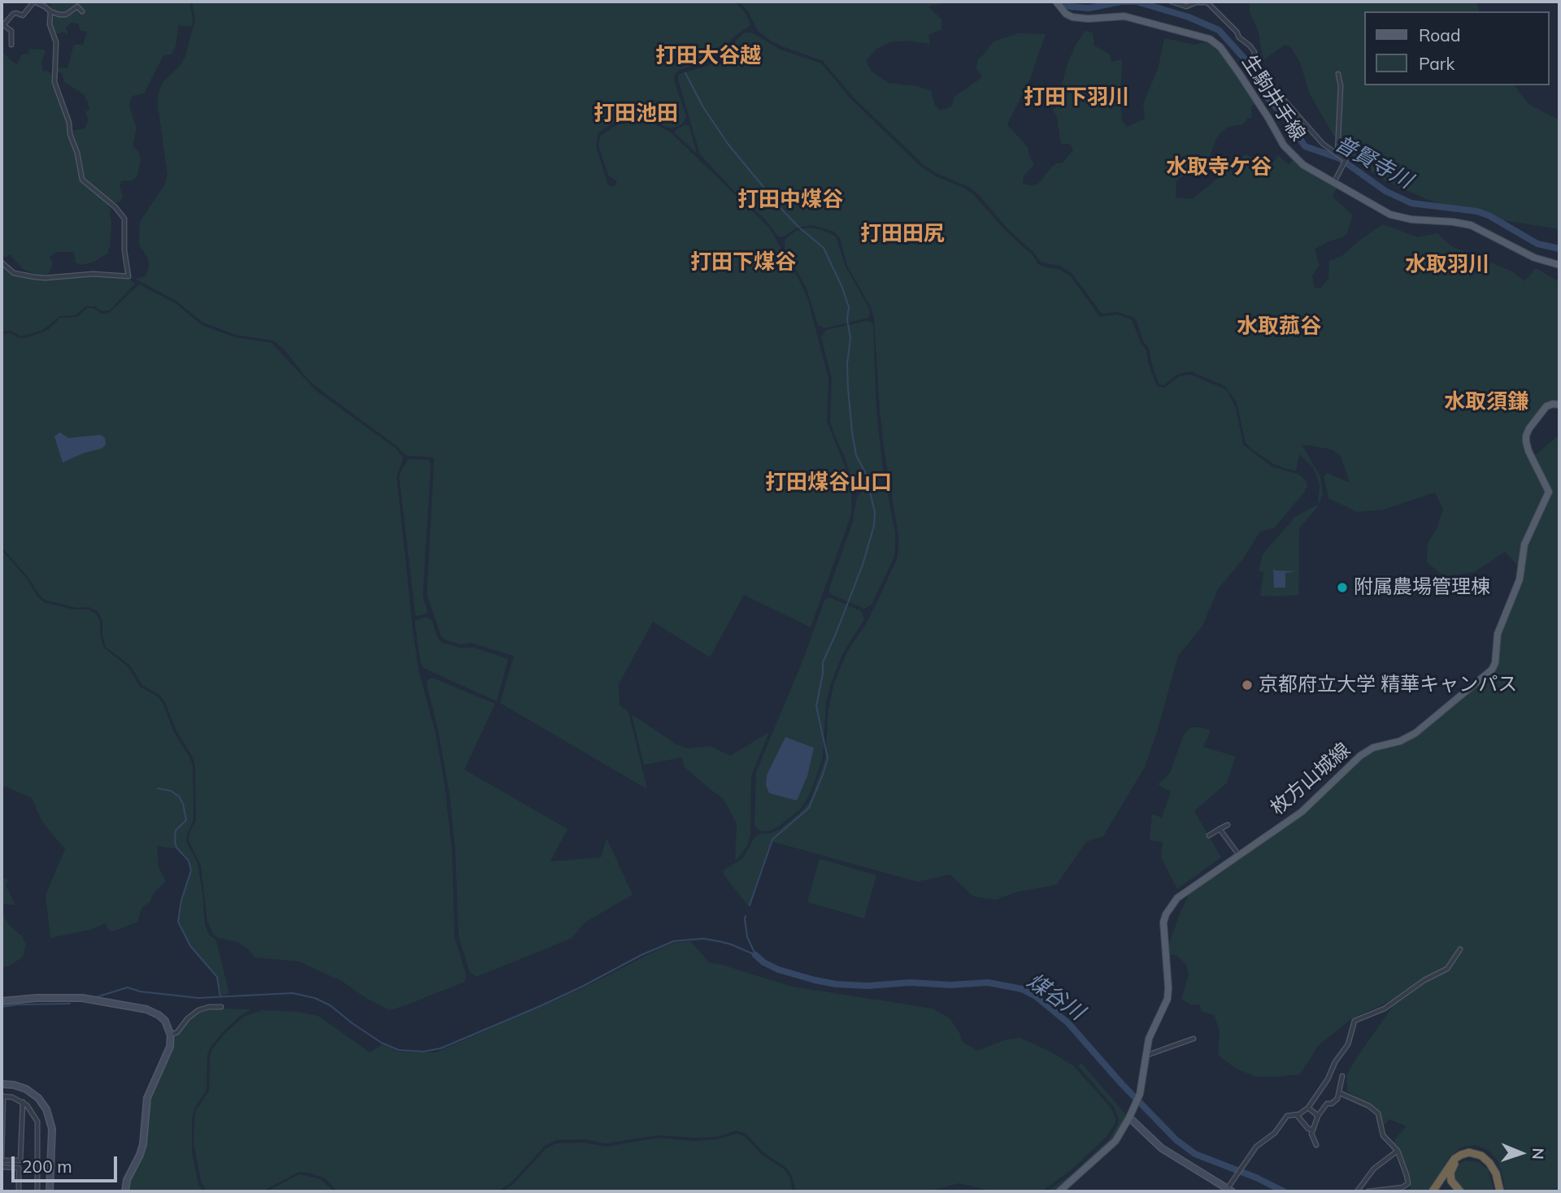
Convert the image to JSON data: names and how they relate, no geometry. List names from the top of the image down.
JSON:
{
  "streets": {
    "main road": ["生駒井手線", "枚方山城線"]
  },
  "districts": [
    "打田大谷越",
    "打田下羽川",
    "打田池田",
    "水取寺ケ谷",
    "打田中煤谷",
    "打田田尻",
    "打田下煤谷",
    "水取羽川",
    "水取菰谷",
    "水取須鎌",
    "打田煤谷山口"
  ],
  "water": ["普賢寺川", "煤谷川"],
  "places": ["附属農場管理棟", "京都府立大学 精華キャンパス"],
  "legend": ["Road", "Park"],
  "scale_bar": "200 m",
  "north": "right"
}
